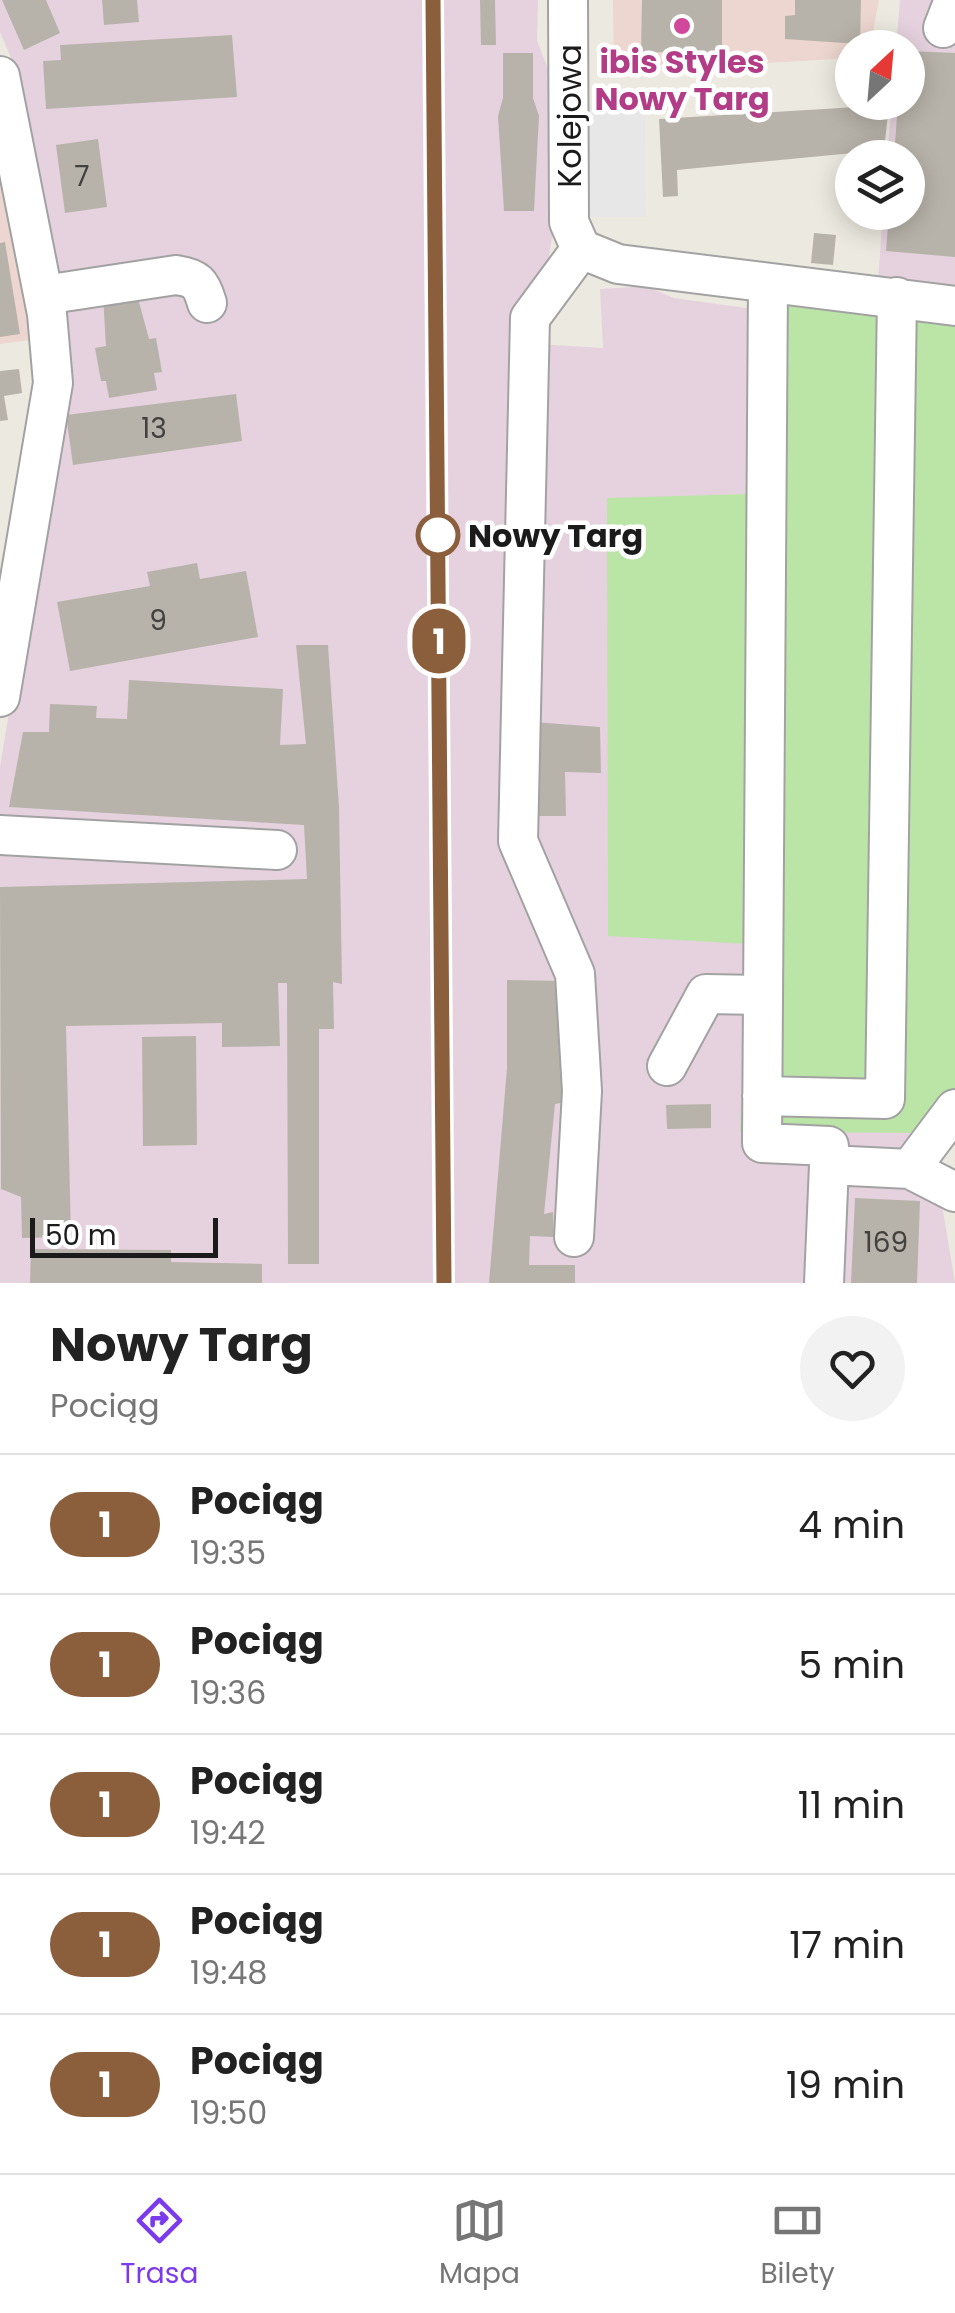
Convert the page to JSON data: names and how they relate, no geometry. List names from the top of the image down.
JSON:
{
  "streets": {
    "street": ["Kolejowa"]
  },
  "places": ["ibis Styles Nowy Targ", "Nowy Targ"],
  "house_numbers": [
    "7",
    "13",
    "9",
    "169"
  ],
  "scale_bar": "50 m",
  "north": "top right",
  "page": {
    "on_map": "1",
    "scale": "50 m",
    "heading": ["Nowy Targ", "Pociąg"],
    "list": [
      {
        "mark": "1",
        "name": "Pociąg",
        "note": "19:35",
        "value": "4 min"
      },
      {
        "mark": "1",
        "name": "Pociąg",
        "note": "19:36",
        "value": "5 min"
      },
      {
        "mark": "1",
        "name": "Pociąg",
        "note": "19:42",
        "value": "11 min"
      },
      {
        "mark": "1",
        "name": "Pociąg",
        "note": "19:48",
        "value": "17 min"
      },
      {
        "mark": "1",
        "name": "Pociąg",
        "note": "19:50",
        "value": "19 min"
      }
    ],
    "tabs": ["Trasa", "Mapa", "Bilety"]
  }
}
